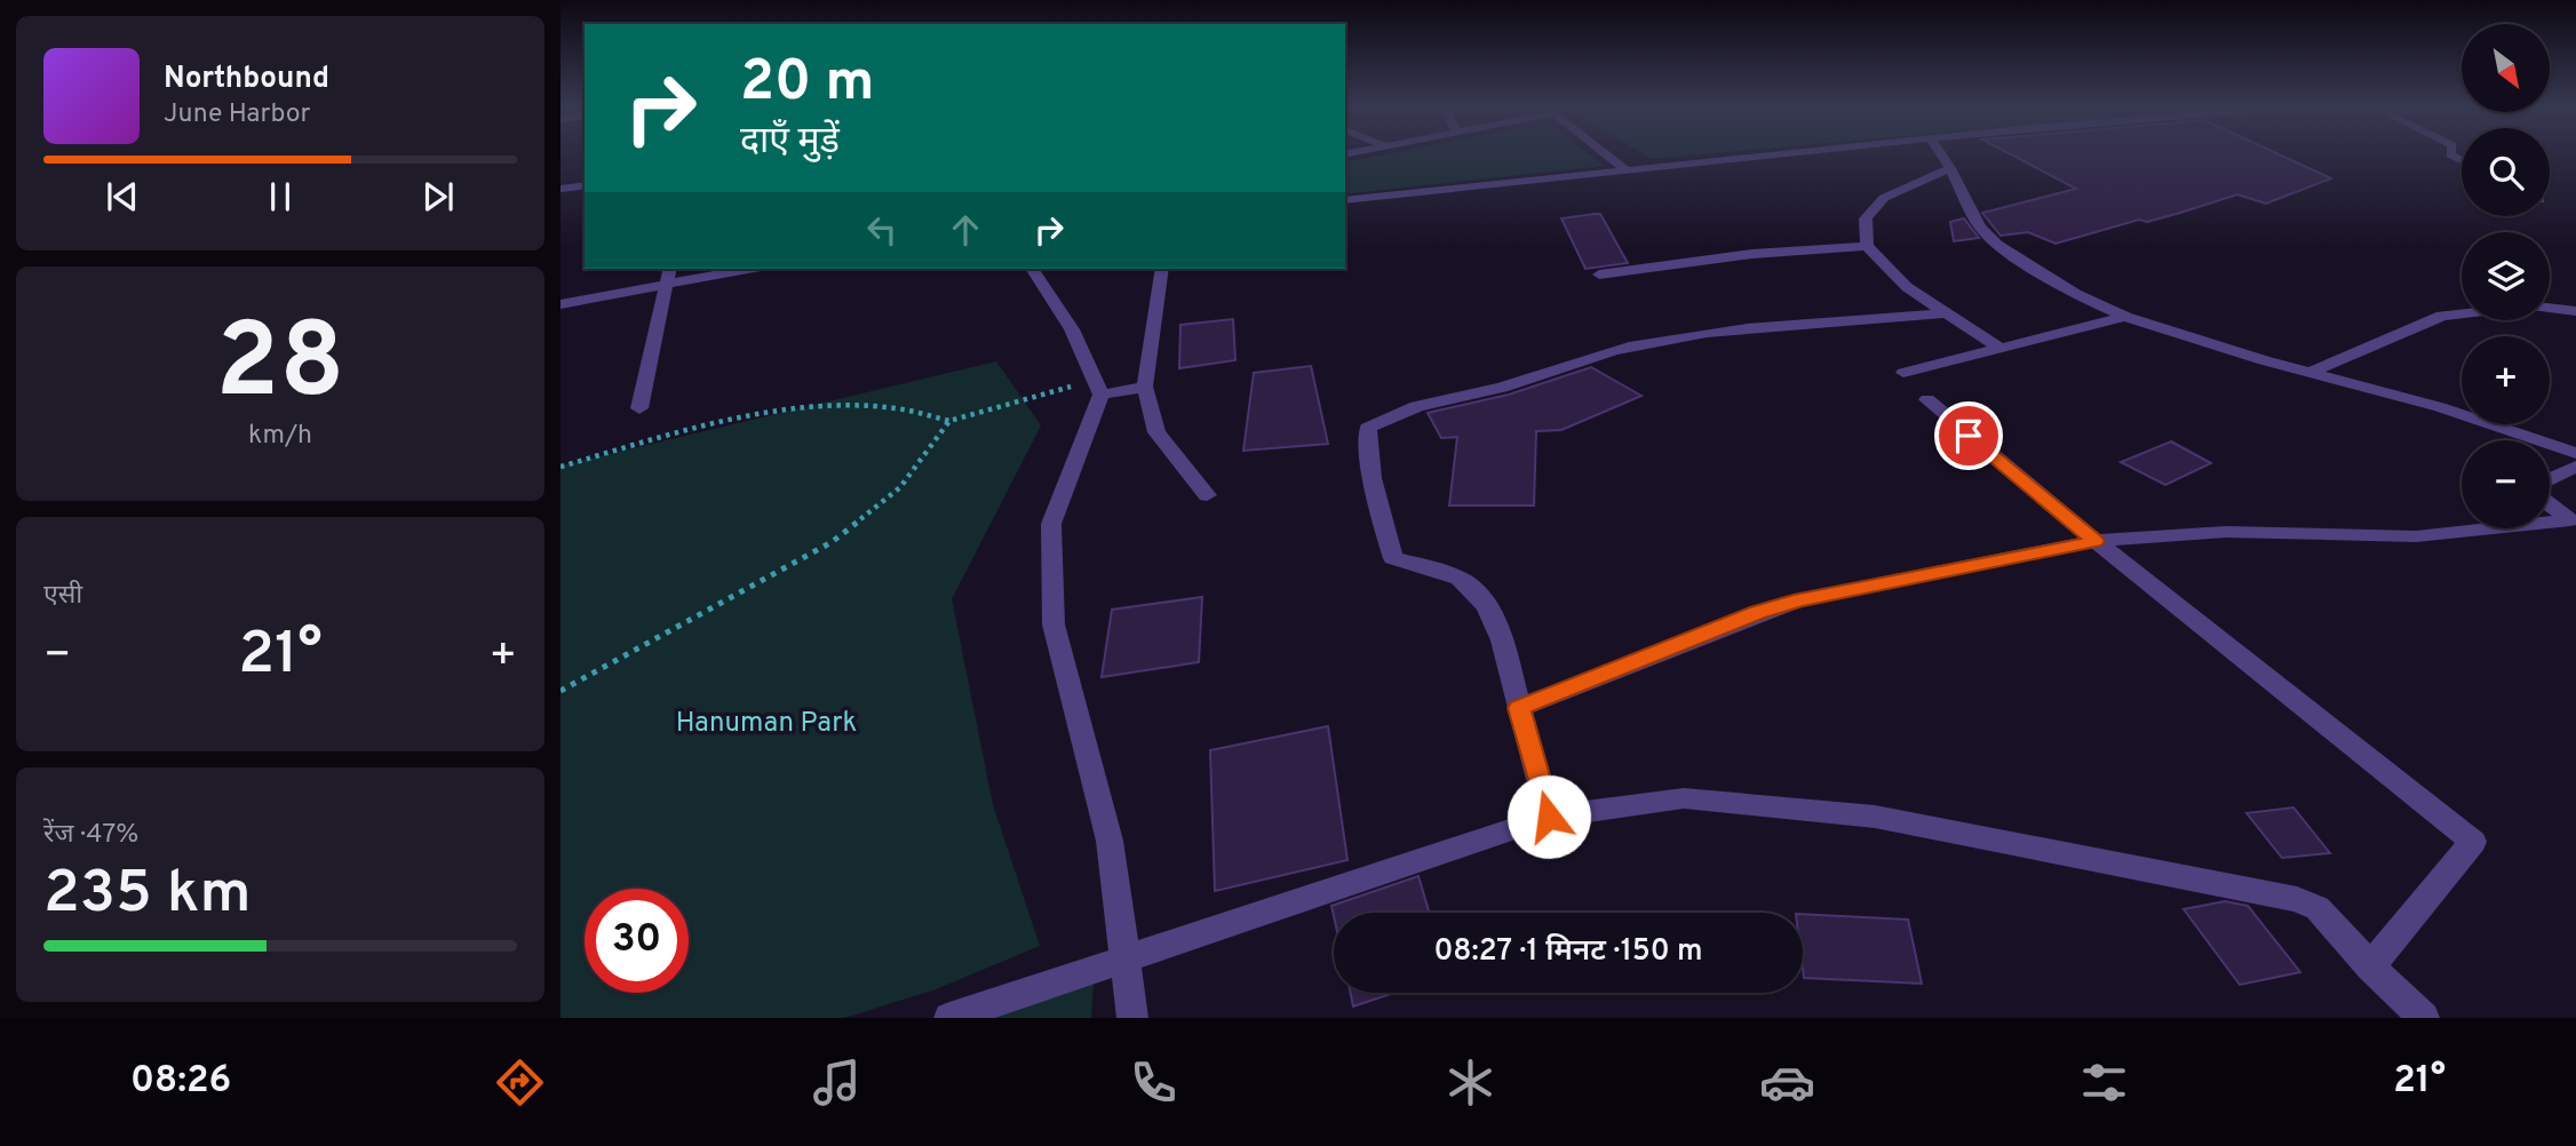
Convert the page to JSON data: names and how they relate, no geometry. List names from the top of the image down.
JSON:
{
  "parks": ["Hanuman Park"],
  "north": "bottom right",
  "page": {
    "map_buttons": ["+", "−"],
    "turn": ["20 m", "दाएँ मुड़ें"],
    "song": ["Northbound", "June Harbor"],
    "tile": [
      ["28", "km/h"],
      "एसी",
      ["रेंज · 47%", "235 km"]
    ],
    "heat": ["−", "21°", "+"],
    "limit": "30",
    "trip": "08:27 · 1 मिनट · 150 m",
    "tabs": ["08:26", "21°"]
  }
}
